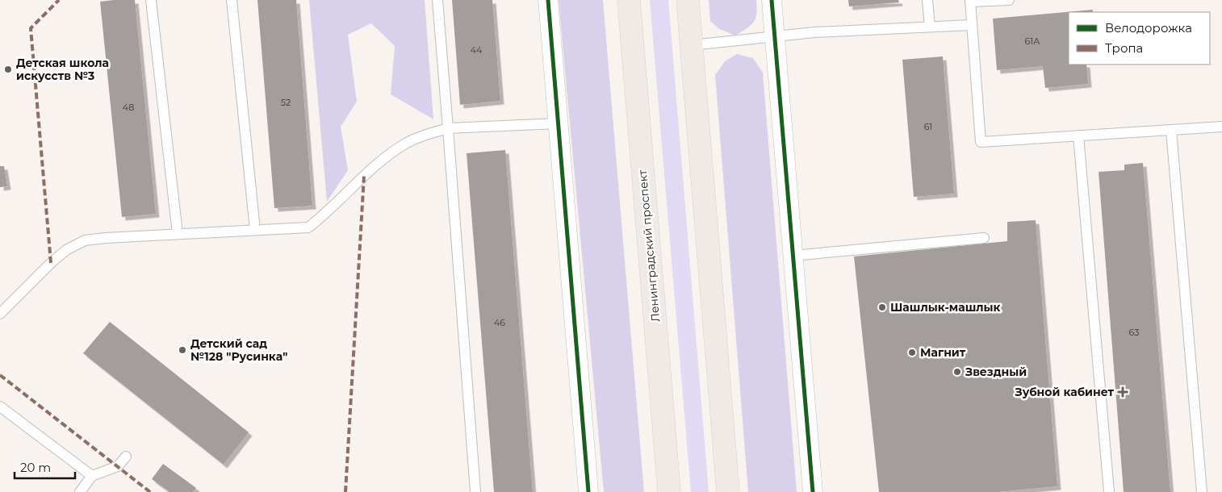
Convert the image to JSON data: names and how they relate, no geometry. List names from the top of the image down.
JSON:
{
  "streets": {
    "main road": ["Ленинградский проспект"]
  },
  "places": {
    "other": [
      "Детская школа искусств №3",
      "Шашлык-машлык",
      "Детский сад №128 \"Русинка\"",
      "Магнит",
      "Звездный"
    ],
    "health": ["Зубной кабинет"]
  },
  "house_numbers": [
    "61А",
    "44",
    "52",
    "48",
    "61",
    "46",
    "63"
  ],
  "legend": ["Велодорожка", "Тропа"],
  "scale_bar": "20 m"
}
